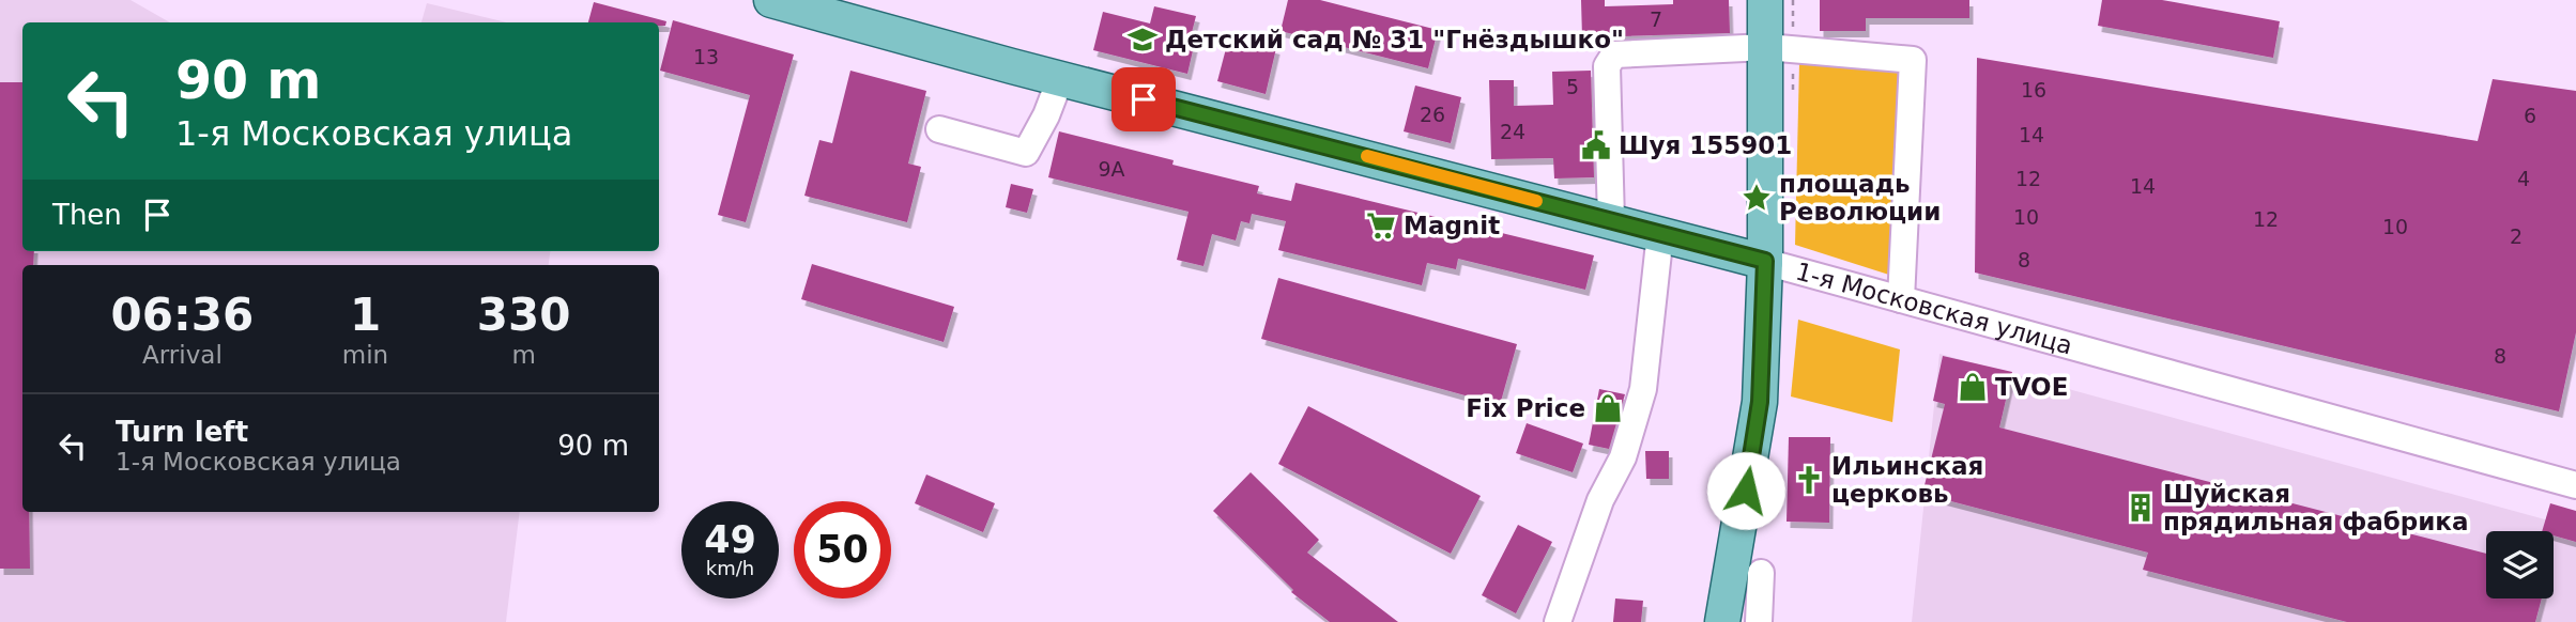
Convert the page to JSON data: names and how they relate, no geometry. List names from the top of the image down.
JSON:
{
  "streets": {
    "main road": ["1-я Московская улица"]
  },
  "places": {
    "school or university": ["Детский сад № 31 \"Гнёздышко\""],
    "public building": ["Шуя 155901"],
    "place": ["площадь Революции"],
    "supermarket": ["Magnit"],
    "shop": ["TVOE", "Fix Price"],
    "church": ["Ильинская церковь"],
    "building": ["Шуйская прядильная фабрика"]
  },
  "house_numbers": [
    "7",
    "13",
    "5",
    "16",
    "26",
    "6",
    "24",
    "14",
    "9А",
    "12",
    "4",
    "14",
    "10",
    "12",
    "10",
    "2",
    "8",
    "8"
  ],
  "page": {
    "turn": ["90 m", "1-я Московская улица"],
    "then": "Then",
    "eta": [
      "06:36",
      "Arrival",
      "1",
      "min",
      "330",
      "m"
    ],
    "list": [
      {
        "name": "Turn left",
        "note": "1-я Московская улица",
        "value": "90 m"
      }
    ],
    "speed": "49 km/h",
    "limit": "50"
  }
}
